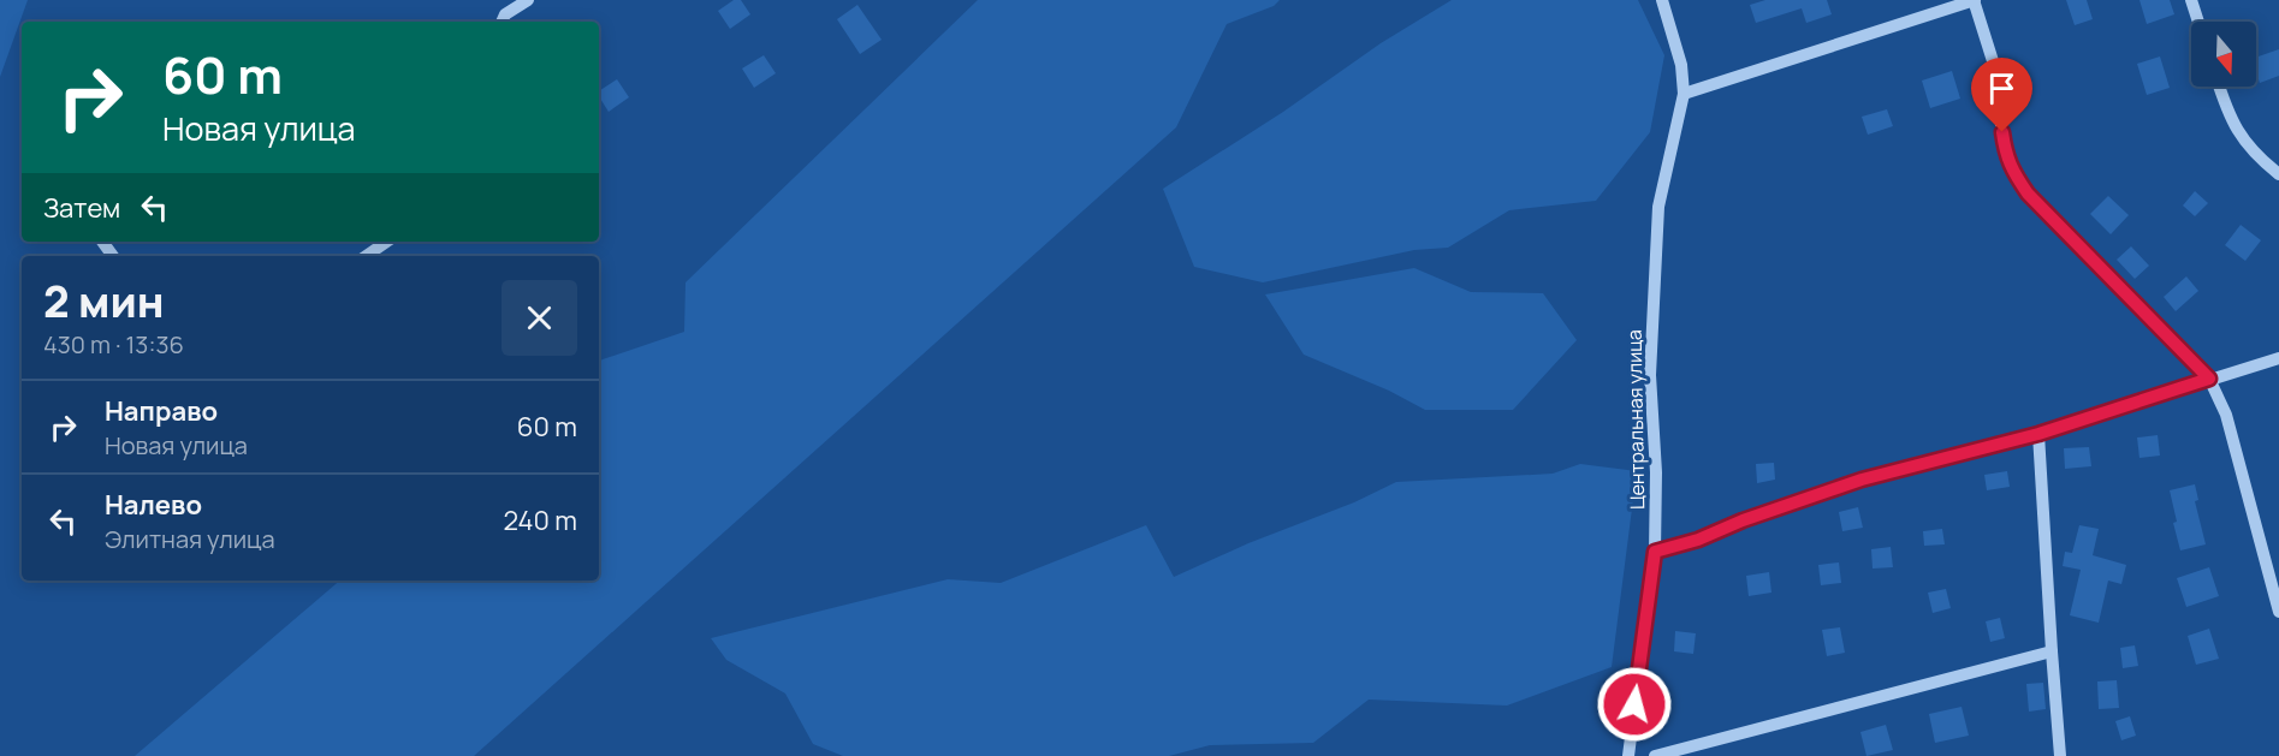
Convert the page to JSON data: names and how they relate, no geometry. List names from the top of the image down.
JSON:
{
  "streets": {
    "street": ["Центральная улица"]
  },
  "north": "bottom",
  "page": {
    "turn": ["60 m", "Новая улица"],
    "then": "Затем",
    "heading": ["2 мин", "430 m · 13:36"],
    "list": [
      {
        "name": "Направо",
        "note": "Новая улица",
        "value": "60 m"
      },
      {
        "name": "Налево",
        "note": "Элитная улица",
        "value": "240 m"
      }
    ]
  }
}
